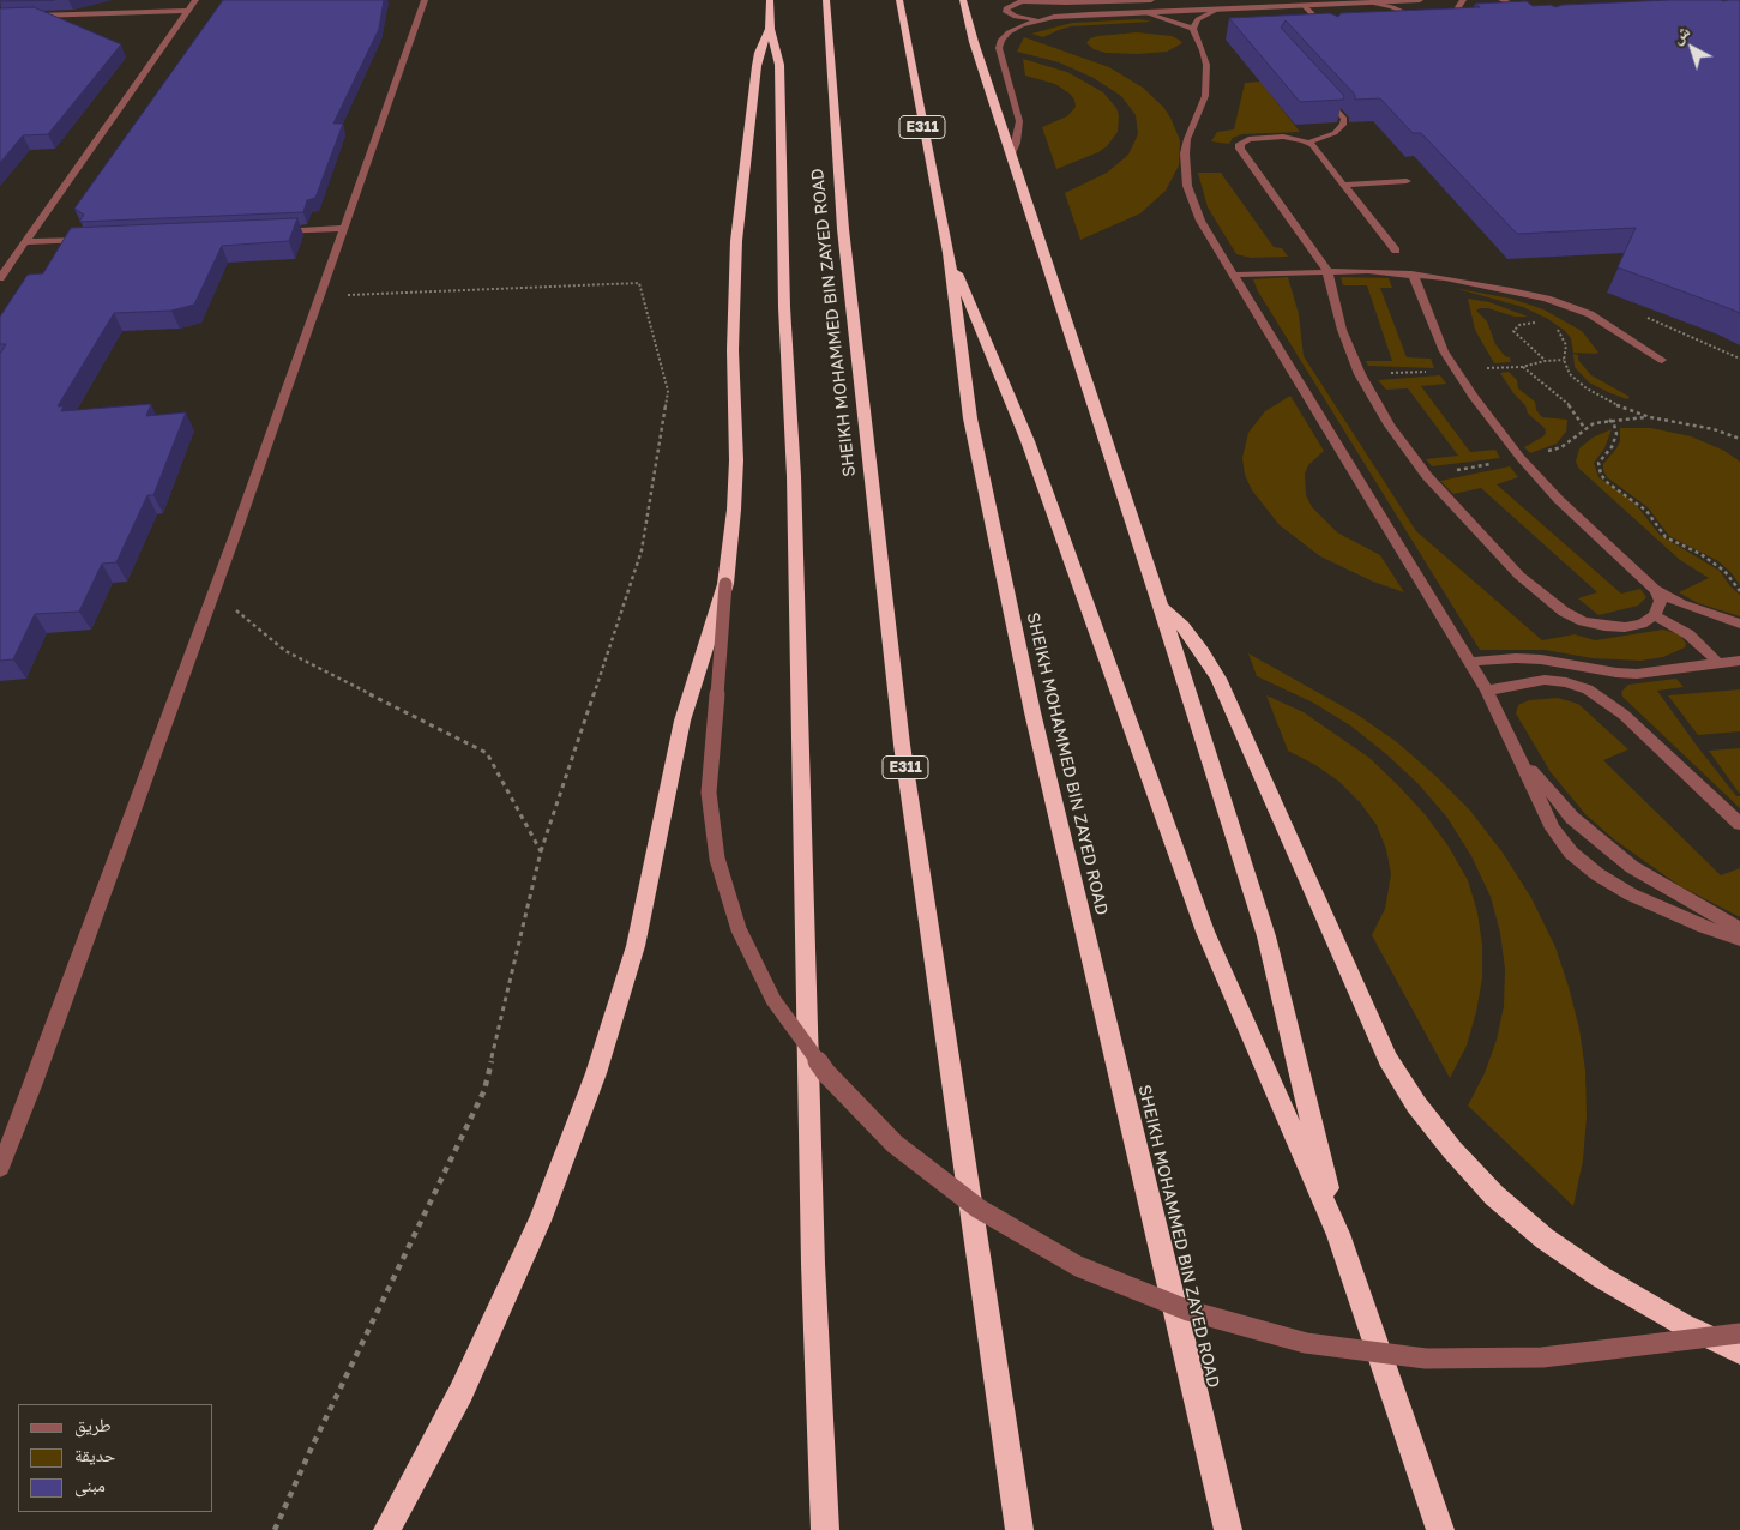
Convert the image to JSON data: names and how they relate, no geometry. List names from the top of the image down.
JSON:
{
  "streets": {
    "highway": ["E311", "SHEIKH MOHAMMED BIN ZAYED ROAD"]
  },
  "legend": ["طريق", "حديقة", "مبنى"],
  "north": "top left"
}
